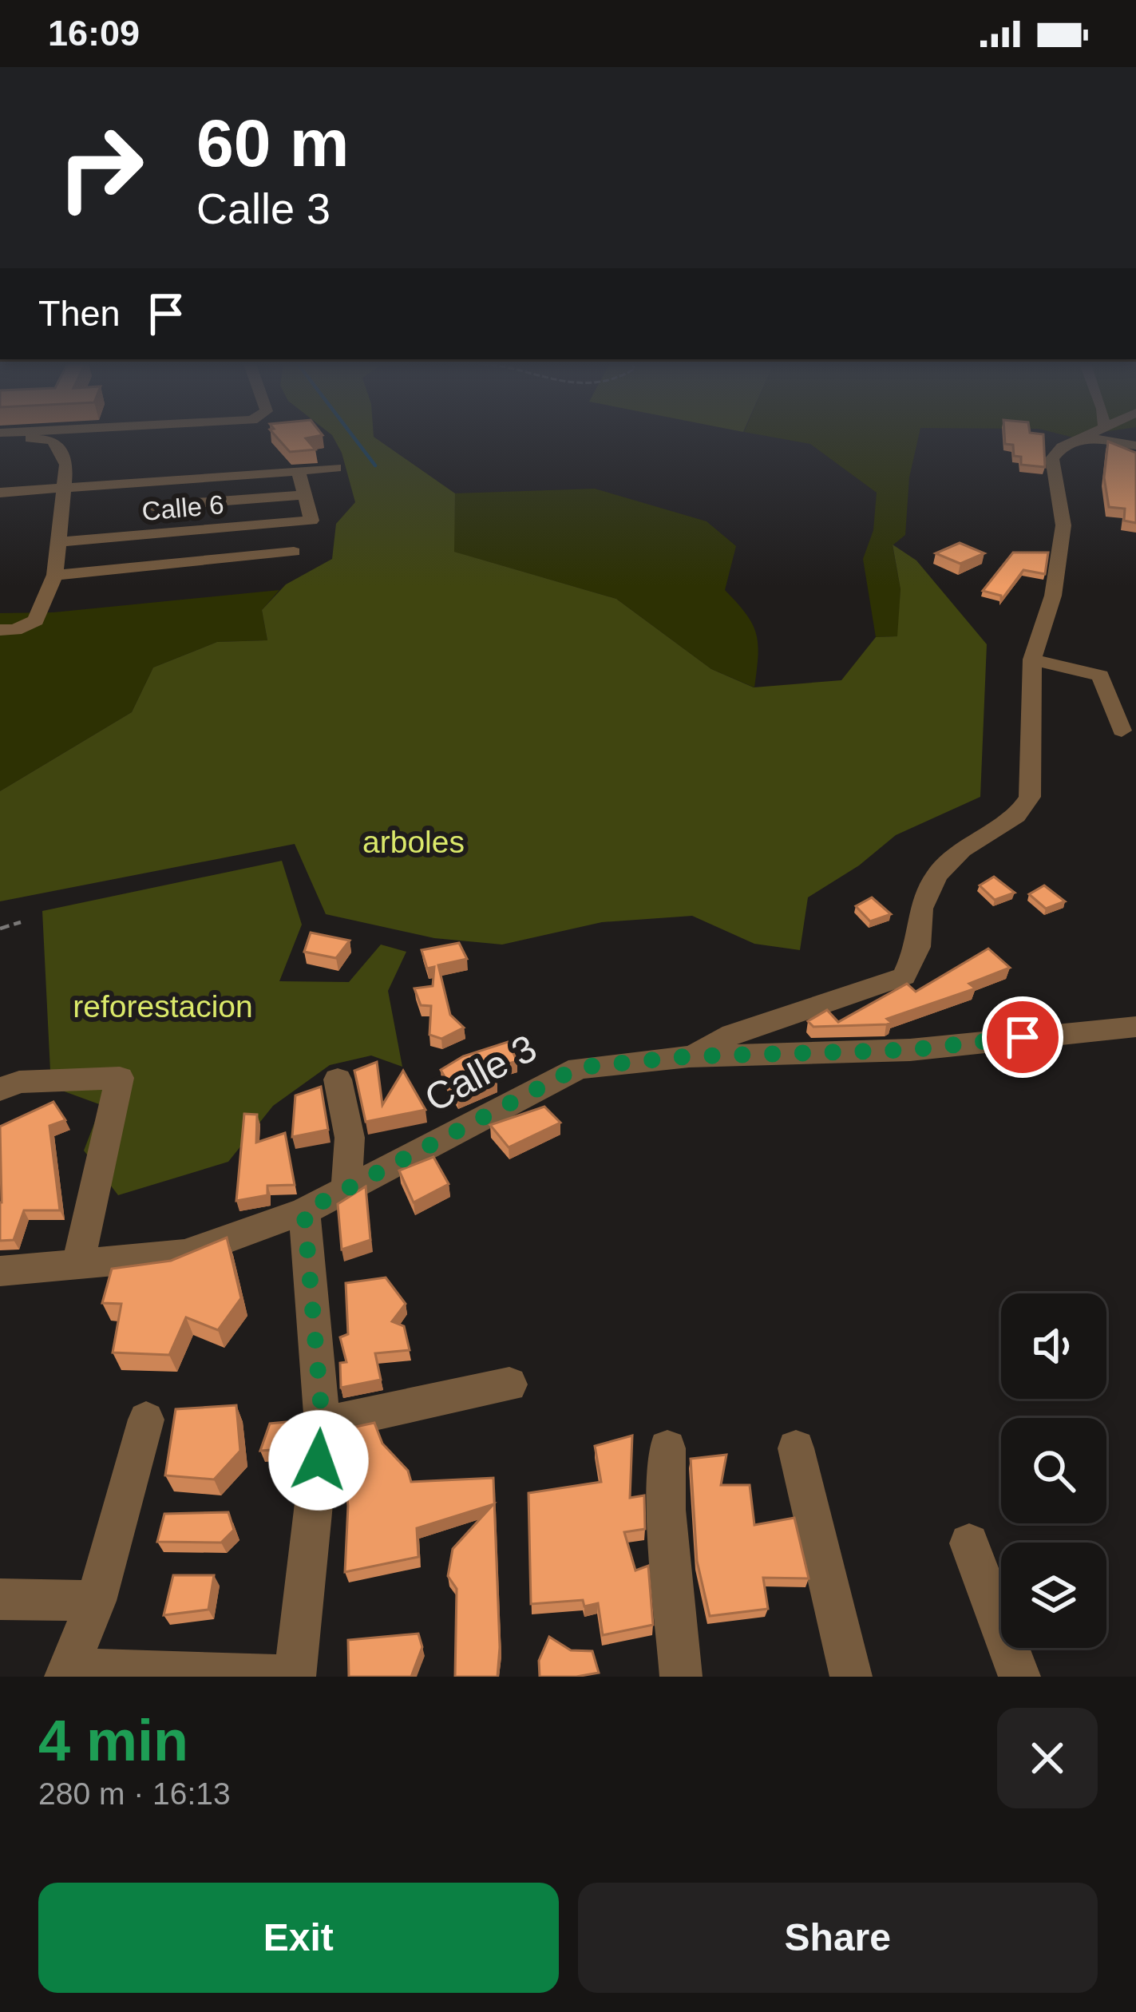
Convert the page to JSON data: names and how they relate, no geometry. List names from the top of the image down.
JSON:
{
  "streets": {
    "street": ["Calle 6", "Calle 3"]
  },
  "parks": ["arboles", "reforestacion"],
  "page": {
    "status": "16:09",
    "turn": ["60 m", "Calle 3"],
    "then": "Then",
    "heading": ["4 min", "280 m · 16:13"],
    "buttons": ["Exit", "Share"]
  }
}
